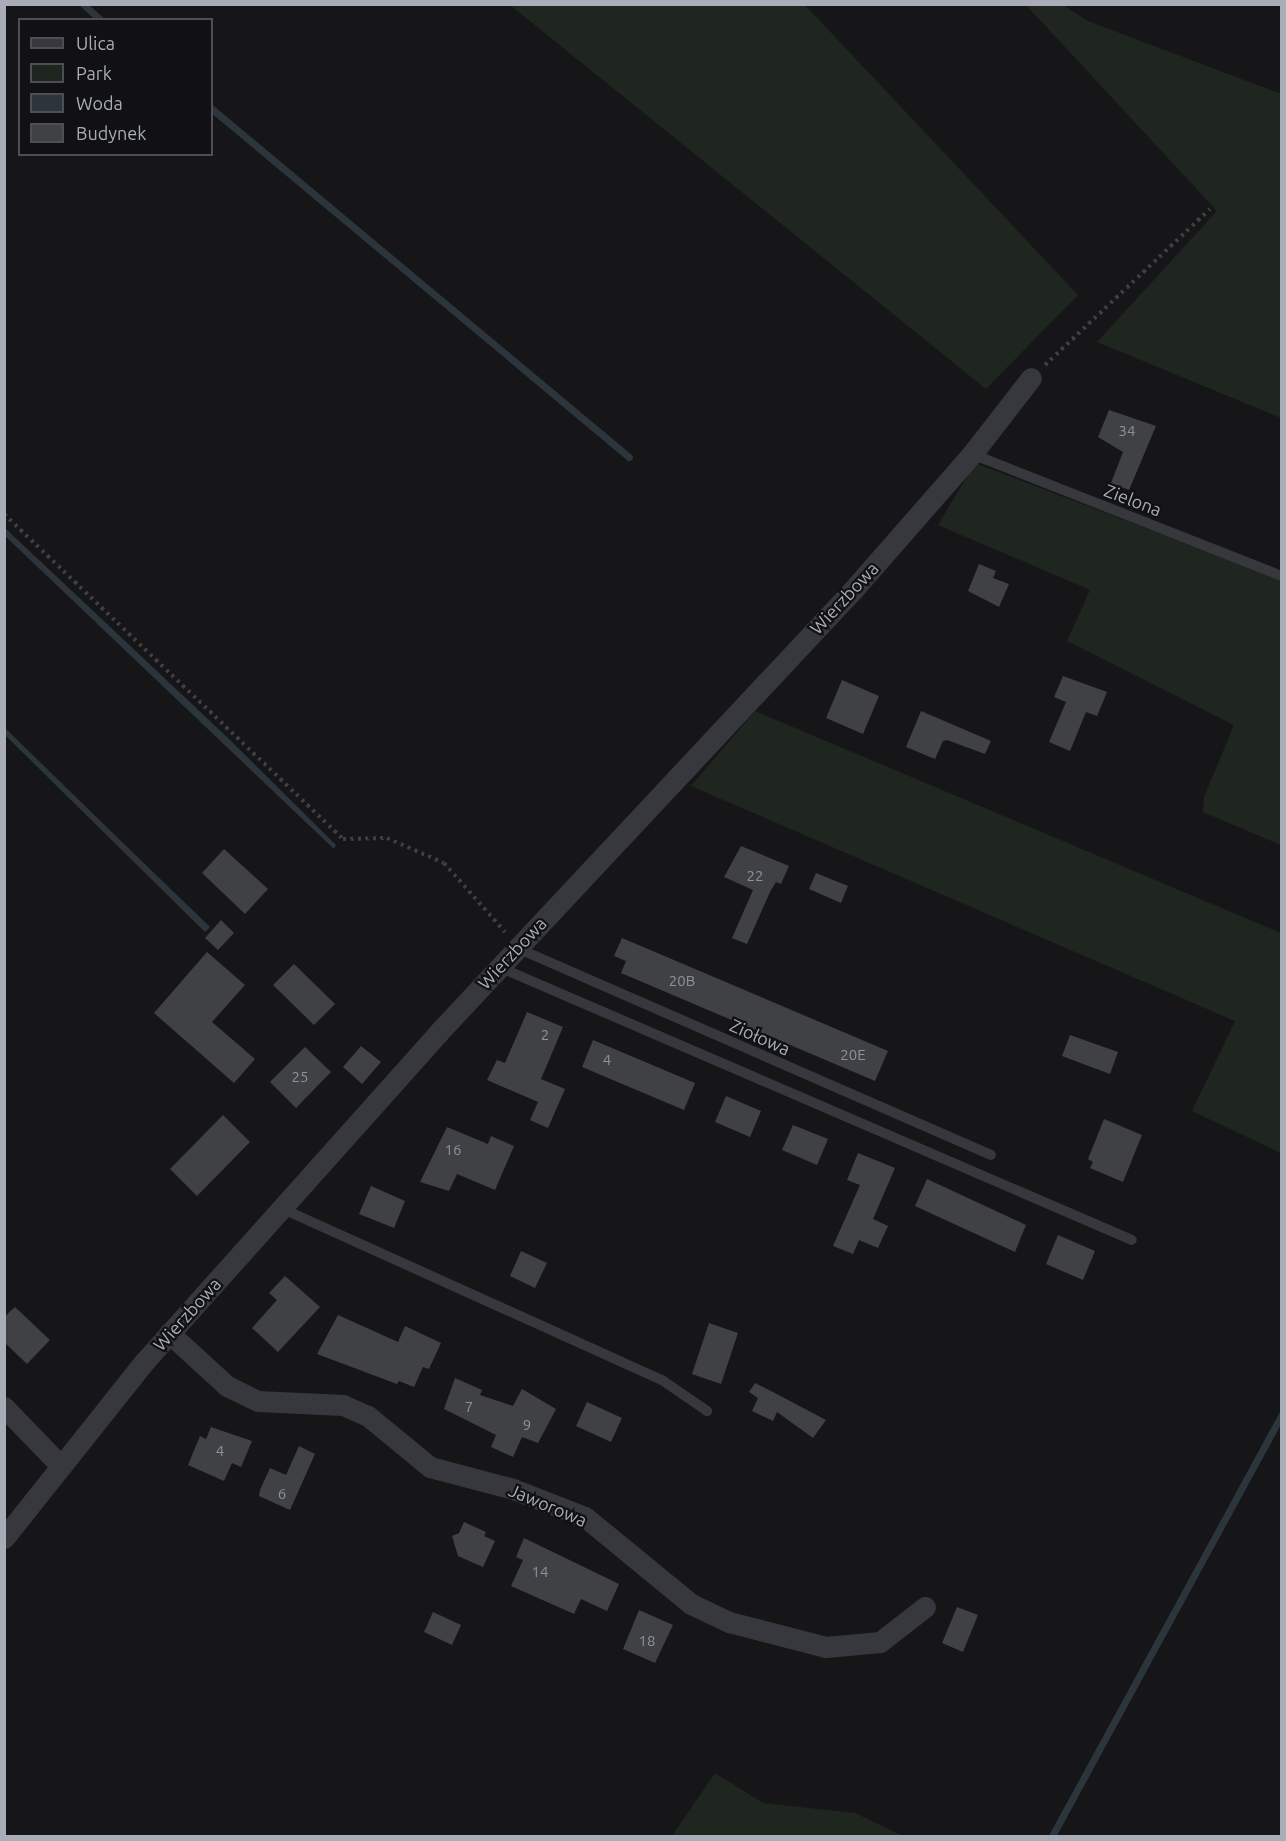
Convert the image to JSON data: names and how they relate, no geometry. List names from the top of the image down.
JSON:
{
  "streets": {
    "street": ["Wierzbowa", "Jaworowa"],
    "lane": ["Zielona", "Ziołowa"]
  },
  "crossings": [
    ["Zielona", "Wierzbowa"],
    ["Wierzbowa", "Ziołowa"],
    ["Wierzbowa", "Jaworowa"]
  ],
  "house_numbers": [
    "34",
    "22",
    "20B",
    "2",
    "20E",
    "4",
    "25",
    "16",
    "7",
    "9",
    "4",
    "6",
    "14",
    "18"
  ],
  "legend": [
    "Ulica",
    "Park",
    "Woda",
    "Budynek"
  ]
}
